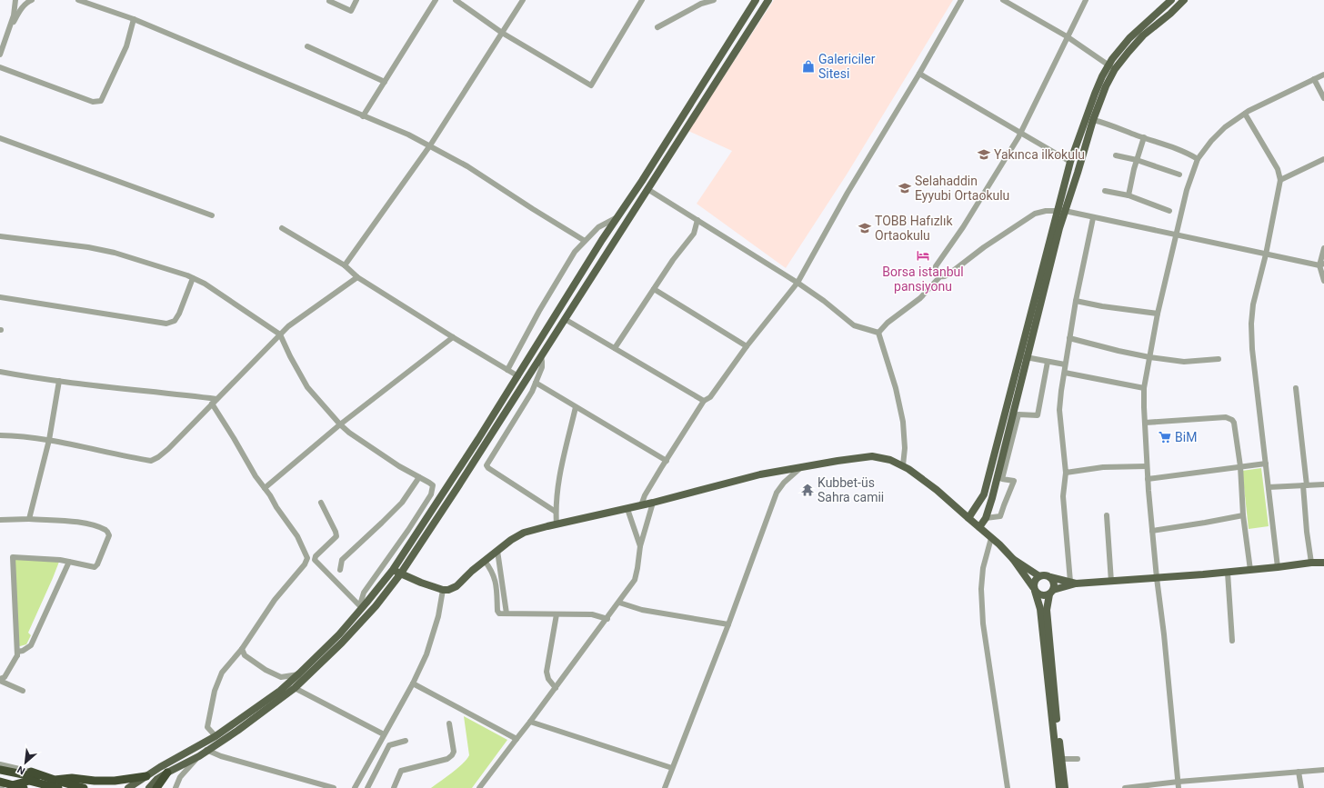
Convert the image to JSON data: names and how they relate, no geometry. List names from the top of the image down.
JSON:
{
  "places": {
    "shop": ["Galericiler Sitesi"],
    "school or university": ["Yakınca ilkokulu", "Selahaddin Eyyubi Ortaokulu", "TOBB Hafızlık Ortaokulu"],
    "hotel": ["Borsa istanbul pansiyonu"],
    "supermarket": ["BiM"],
    "temple": ["Kubbet-üs Sahra camii"]
  },
  "north": "bottom left"
}
